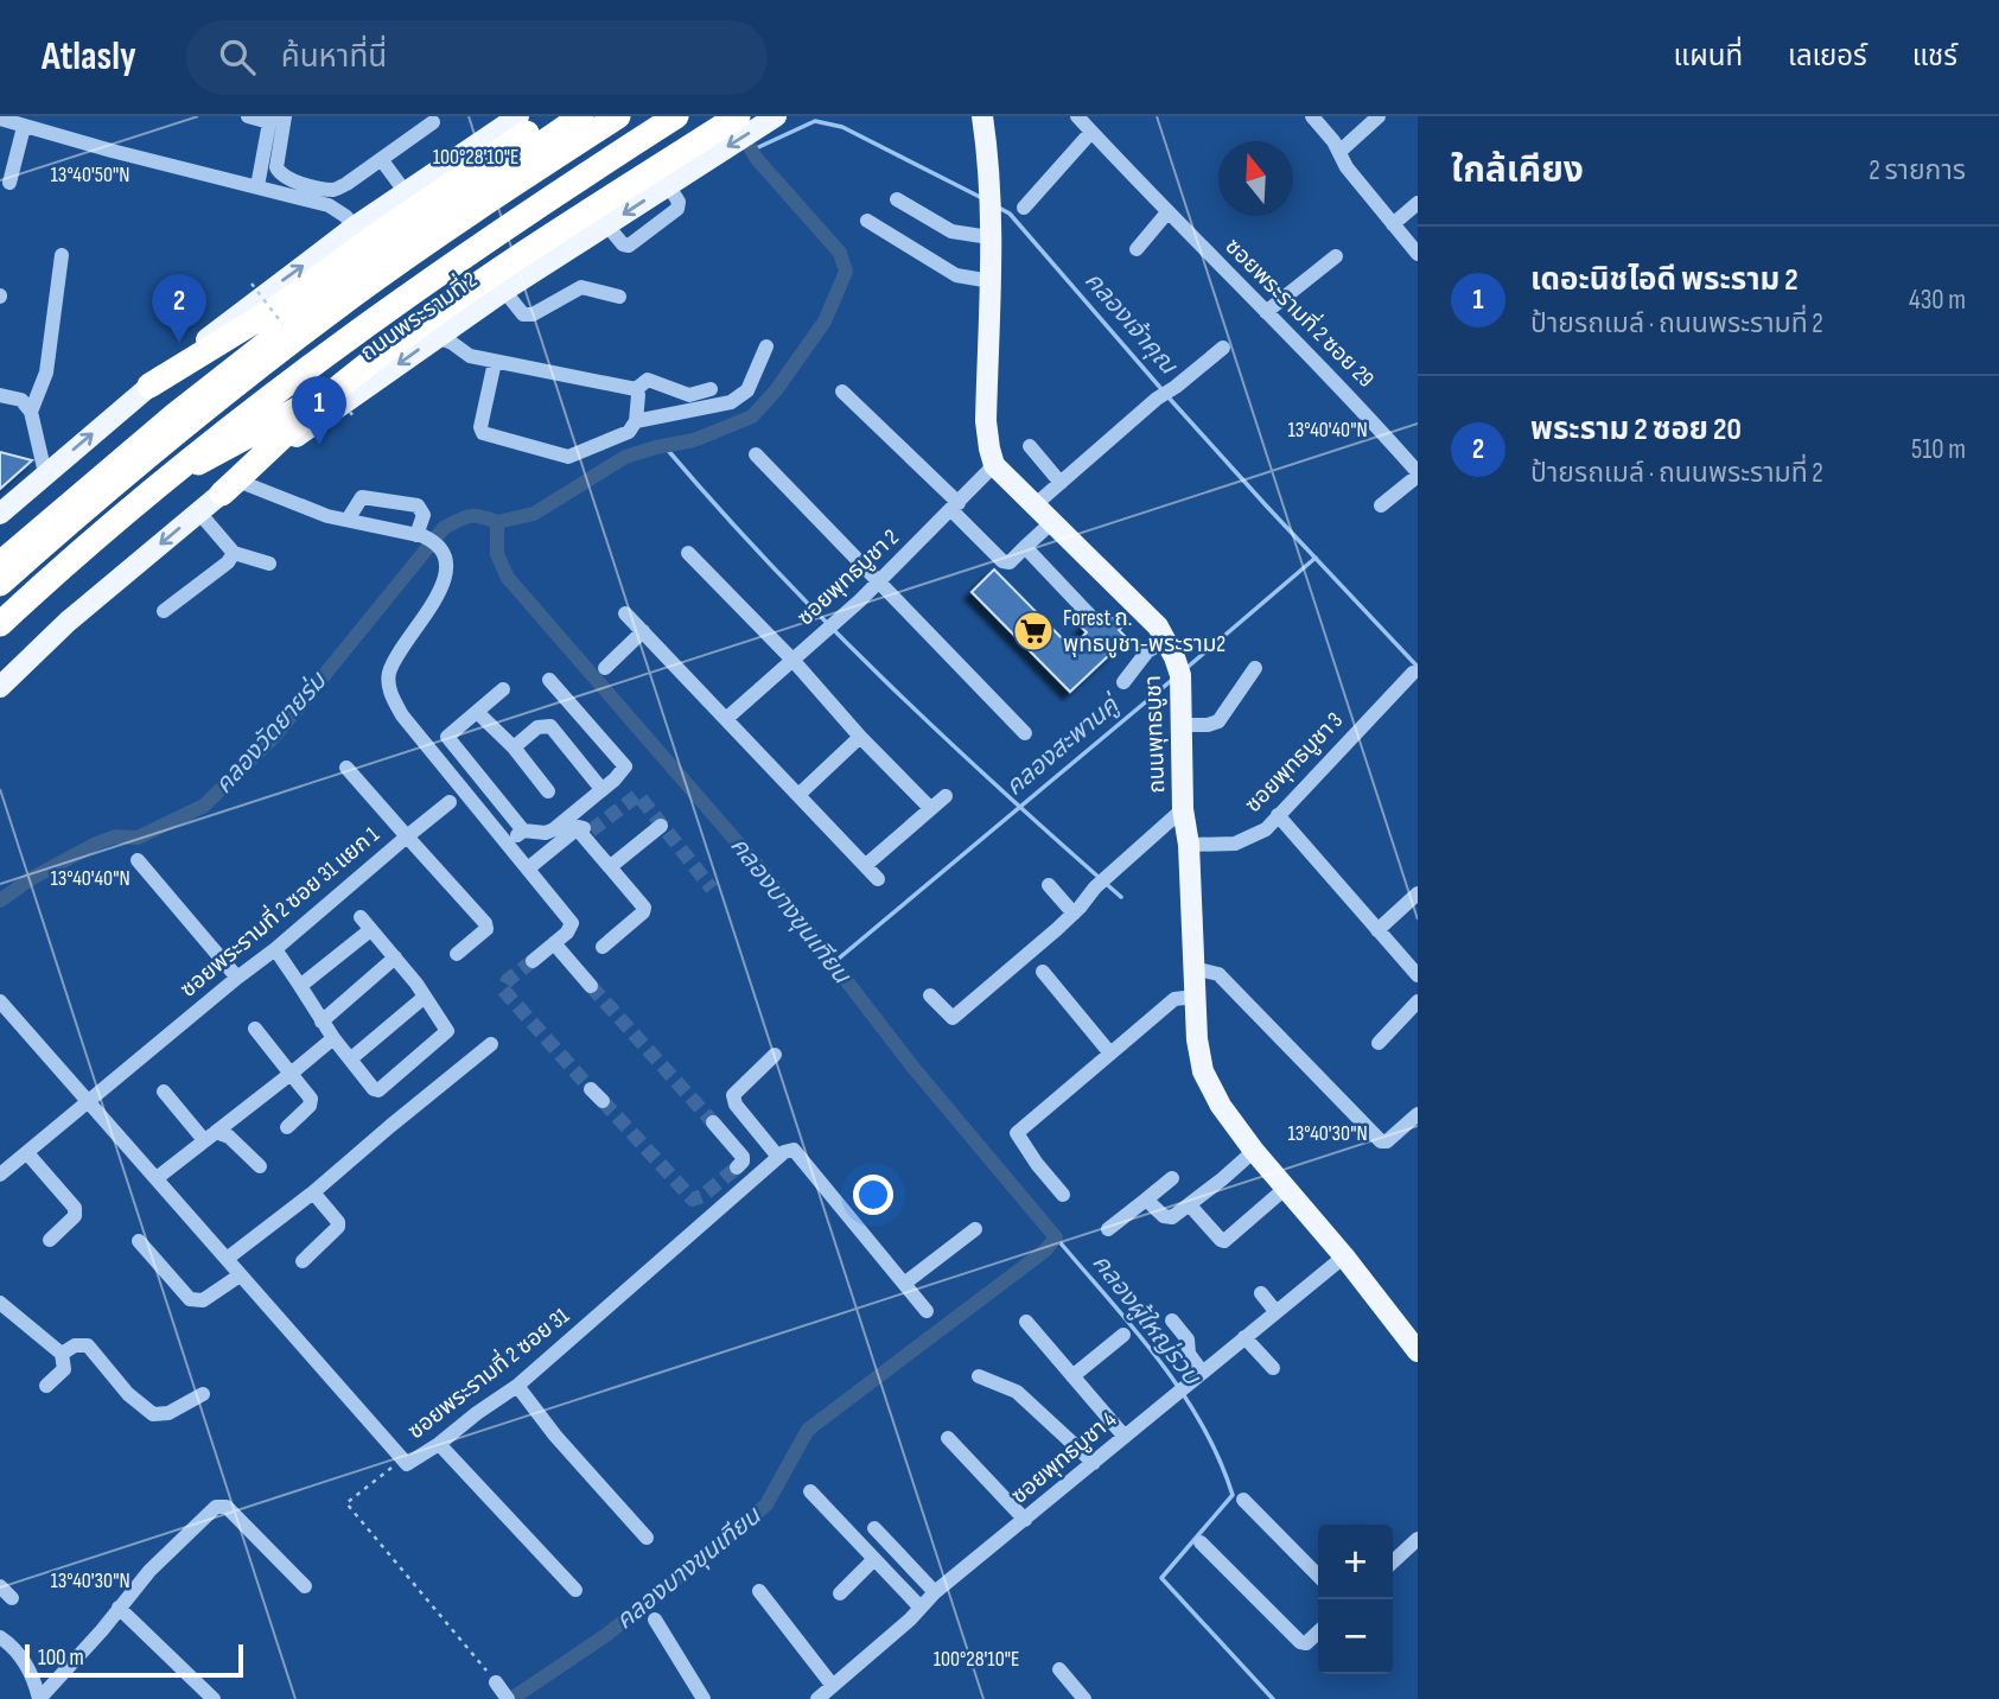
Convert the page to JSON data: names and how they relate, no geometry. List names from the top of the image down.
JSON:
{
  "streets": {
    "highway": ["ถนนพระรามที่ 2"],
    "main road": ["ถนนพุทธบูชา"],
    "street": [
      "ซอยพระรามที่ 2 ซอย 29",
      "ซอยพุทธบูชา 2",
      "ซอยพุทธบูชา 3",
      "ซอยพระรามที่ 2 ซอย 31 แยก 1",
      "ซอยพระรามที่ 2 ซอย 31",
      "ซอยพุทธบูชา 4"
    ]
  },
  "crossings": [
    ["ถนนพุทธบูชา", "ซอยพุทธบูชา 3"],
    ["ถนนพุทธบูชา", "ซอยพุทธบูชา 4"],
    ["ซอยพระรามที่ 2 ซอย 31 แยก 1", "ซอยพระรามที่ 2 ซอย 31"]
  ],
  "water": [
    "คลองเจ้าคุณ",
    "คลองวัดยายร่ม",
    "คลองสะพานคู่",
    "คลองบางขุนเทียน",
    "คลองผู้ใหญ่รวบ"
  ],
  "places": {
    "supermarket": ["Forest ถ. พุทธบูชา-พระราม2"]
  },
  "scale_bar": "100 m",
  "north": "top",
  "page": {
    "header": "Atlasly",
    "search": "ค้นหาที่นี่",
    "nav": ["แผนที่", "เลเยอร์", "แชร์"],
    "heading": ["ใกล้เคียง", "2 รายการ"],
    "list": [
      {
        "mark": "1",
        "name": "เดอะนิชไอดี พระราม 2",
        "note": "ป้ายรถเมล์ · ถนนพระรามที่ 2",
        "value": "430 m"
      },
      {
        "mark": "2",
        "name": "พระราม 2 ซอย 20",
        "note": "ป้ายรถเมล์ · ถนนพระรามที่ 2",
        "value": "510 m"
      }
    ],
    "pins": ["2", "1"],
    "map_buttons": ["+", "−"],
    "scale": "100 m"
  },
  "coordinates": [
    "100°28'10\"E",
    "13°40'50\"N",
    "13°40'40\"N",
    "13°40'30\"N"
  ]
}
